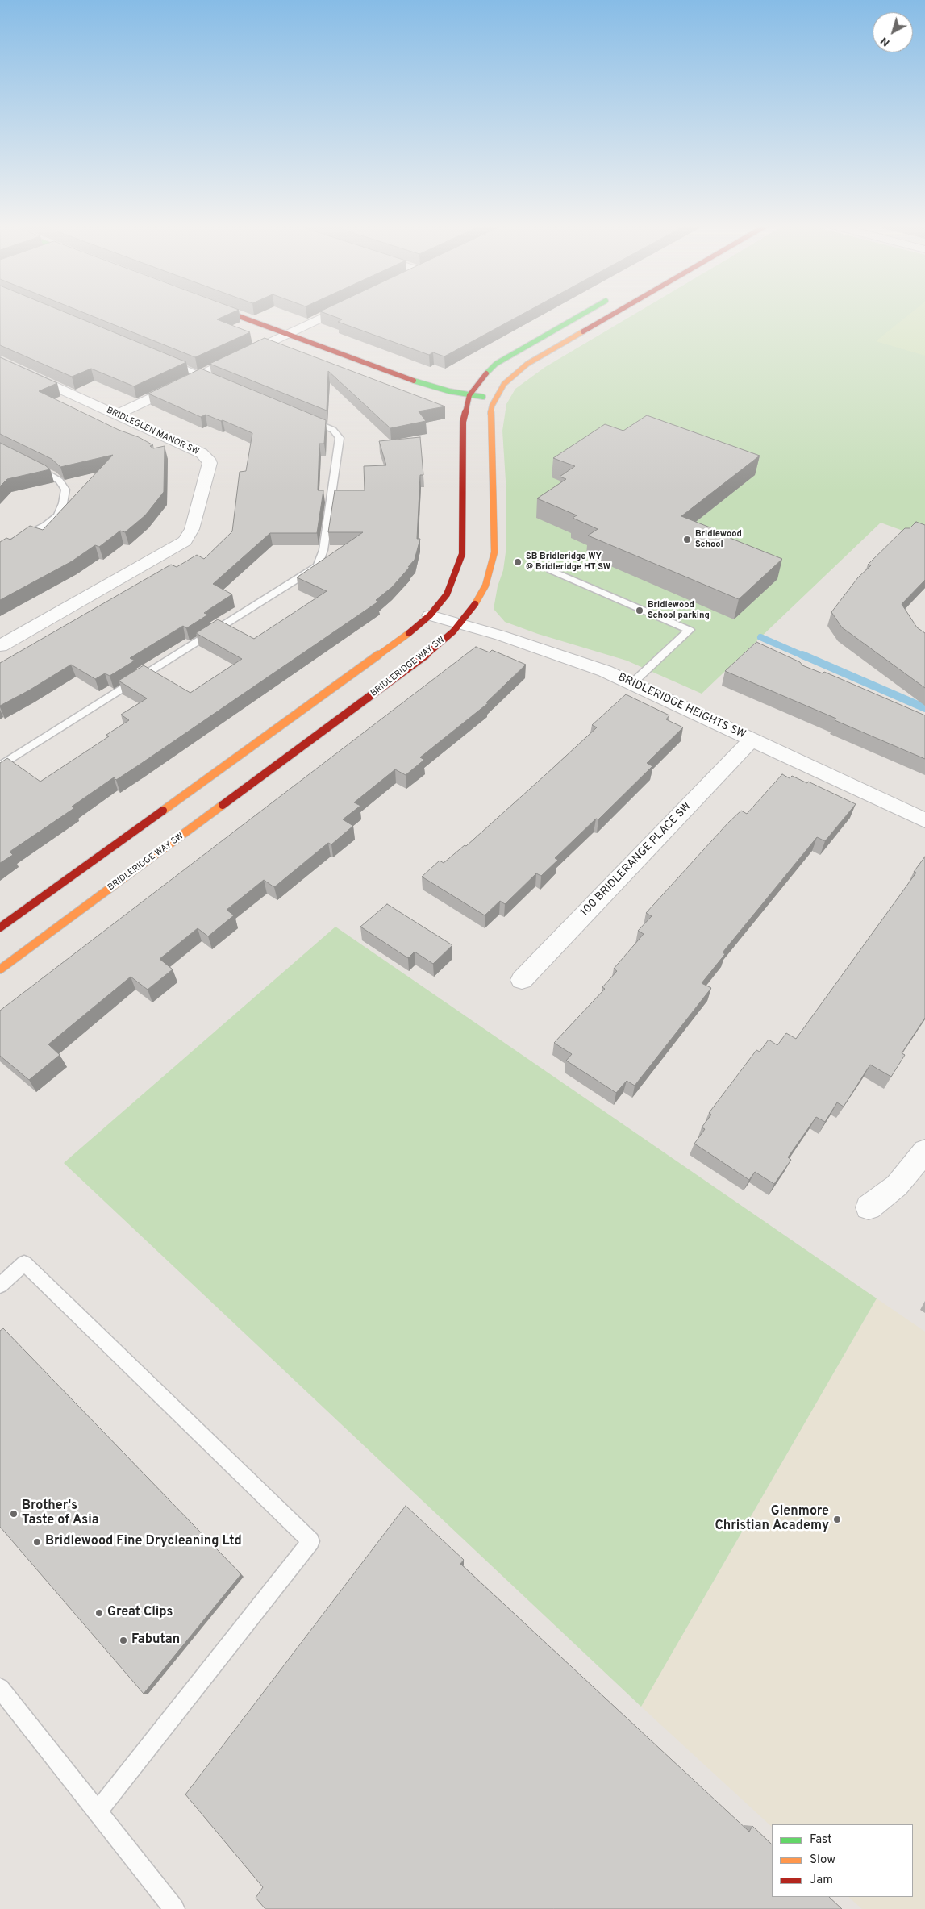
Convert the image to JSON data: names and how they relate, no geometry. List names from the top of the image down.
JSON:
{
  "streets": {
    "street": [
      "BRIDLEGLEN MANOR SW",
      "BRIDLERIDGE WAY SW",
      "BRIDLERIDGE HEIGHTS SW",
      "100 BRIDLERANGE PLACE SW"
    ]
  },
  "crossings": [
    ["BRIDLERIDGE WAY SW", "BRIDLERIDGE HEIGHTS SW"],
    ["BRIDLERIDGE HEIGHTS SW", "100 BRIDLERANGE PLACE SW"]
  ],
  "places": [
    "Bridlewood School",
    "SB Bridleridge WY @ Bridleridge HT SW",
    "Bridlewood School parking",
    "Brother's Taste of Asia",
    "Glenmore Christian Academy",
    "Bridlewood Fine Drycleaning Ltd",
    "Great Clips",
    "Fabutan"
  ],
  "legend": ["Fast", "Slow", "Jam"],
  "north": "bottom left"
}
